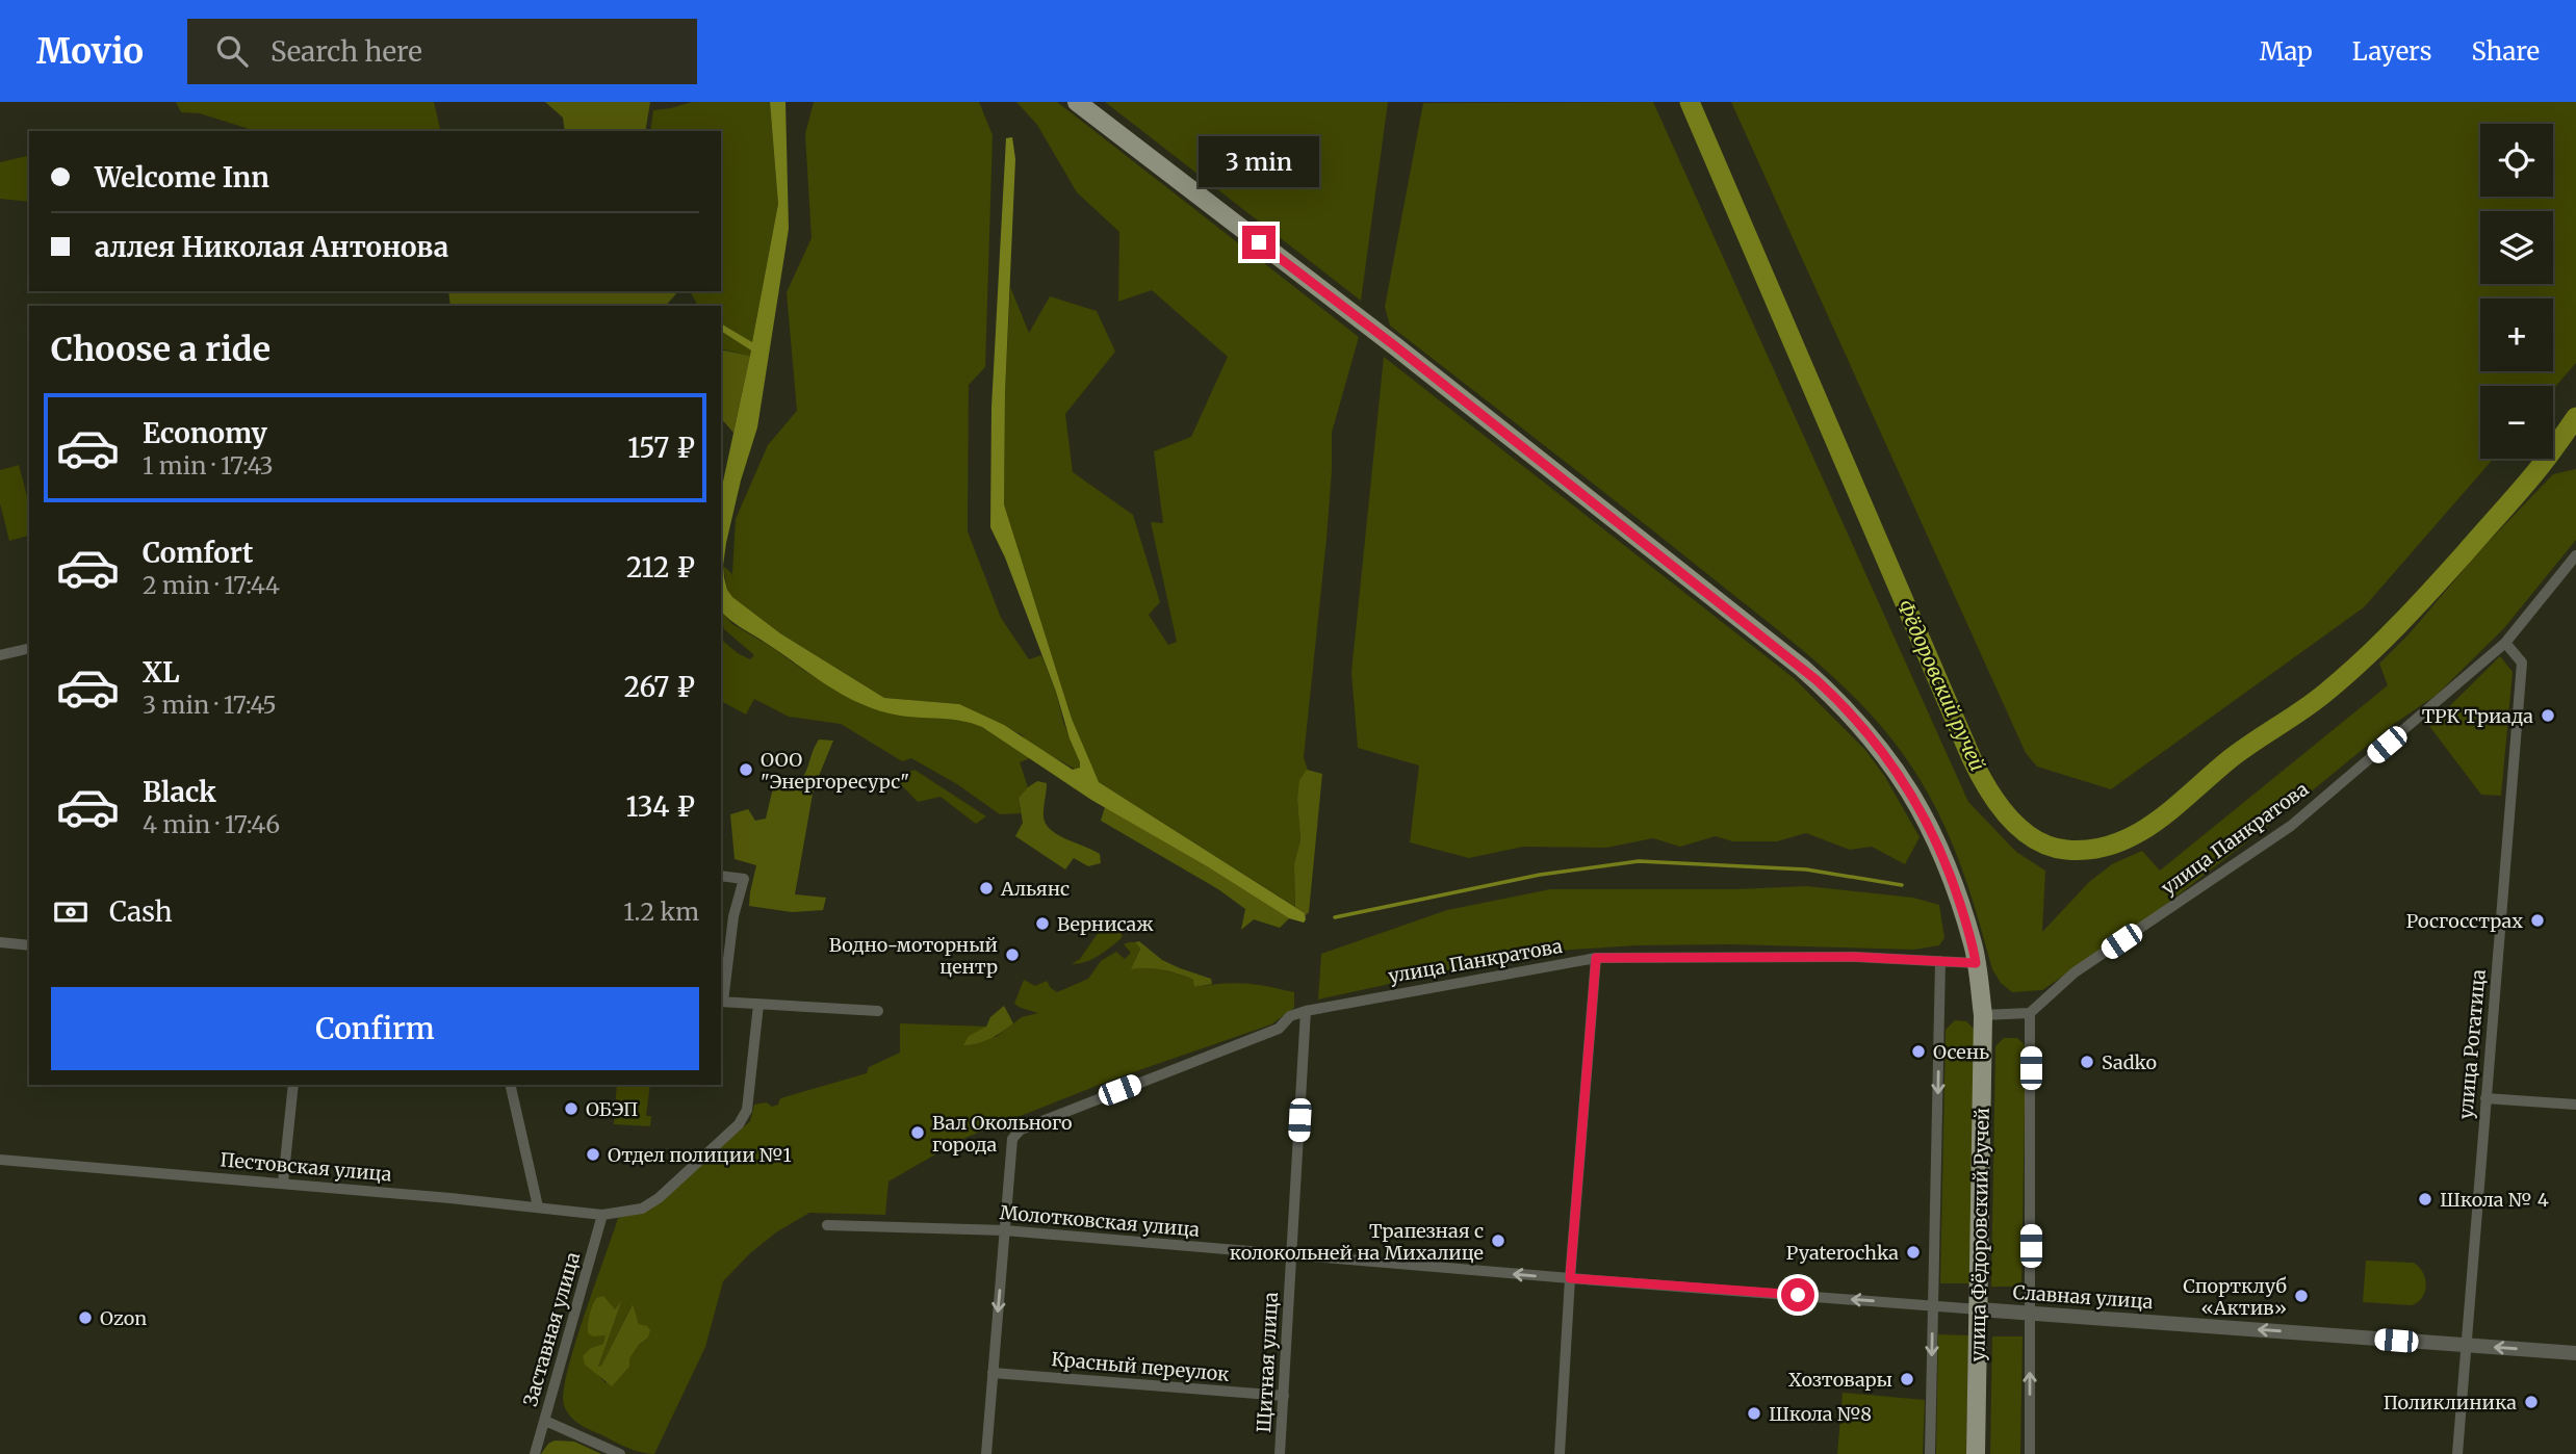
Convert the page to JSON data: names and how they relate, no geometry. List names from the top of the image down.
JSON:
{
  "streets": {
    "main road": ["улица Фёдоровский Ручей"],
    "street": [
      "улица Панкратова",
      "улица Рогатица",
      "Пестовская улица",
      "Молотковская улица",
      "Славная улица",
      "Заставная улица",
      "Щитная улица",
      "Красный переулок"
    ]
  },
  "crossings": [
    ["улица Панкратова", "улица Рогатица"],
    ["улица Панкратова", "Молотковская улица"],
    ["улица Панкратова", "улица Фёдоровский Ручей"],
    ["улица Панкратова", "Щитная улица"],
    ["улица Рогатица", "Славная улица"],
    ["Пестовская улица", "Заставная улица"],
    ["Молотковская улица", "улица Фёдоровский Ручей"],
    ["Молотковская улица", "Славная улица"],
    ["Молотковская улица", "Щитная улица"],
    ["улица Фёдоровский Ручей", "Славная улица"],
    ["Щитная улица", "Красный переулок"]
  ],
  "one_way": ["Молотковская улица", "Славная улица"],
  "water": ["Фёдоровский ручей"],
  "places": [
    "ТРК Триада",
    "ООО \"Энергоресурс\"",
    "Альянс",
    "Росгосстрах",
    "Вернисаж",
    "Водно-моторный центр",
    "Осень",
    "Sadko",
    "ОБЭП",
    "Вал Окольного города",
    "Отдел полиции №1",
    "Школа № 4",
    "Трапезная с колокольней на Михалице",
    "Pyaterochka",
    "Спортклуб «Актив»",
    "Ozon",
    "Хозтовары",
    "Поликлиника",
    "Школа №8"
  ],
  "page": {
    "header": "Movio",
    "search": "Search here",
    "nav": ["Map", "Layers", "Share"],
    "map_buttons": ["+", "−"],
    "banner": ["Welcome Inn", "аллея Николая Антонова"],
    "bubble": "3 min",
    "heading": "Choose a ride",
    "list": [
      {
        "name": "Economy",
        "note": "1 min · 17:43",
        "value": "157 ₽"
      },
      {
        "name": "Comfort",
        "note": "2 min · 17:44",
        "value": "212 ₽"
      },
      {
        "name": "XL",
        "note": "3 min · 17:45",
        "value": "267 ₽"
      },
      {
        "name": "Black",
        "note": "4 min · 17:46",
        "value": "134 ₽"
      }
    ],
    "pay": ["Cash", "1.2 km"],
    "buttons": "Confirm"
  }
}
